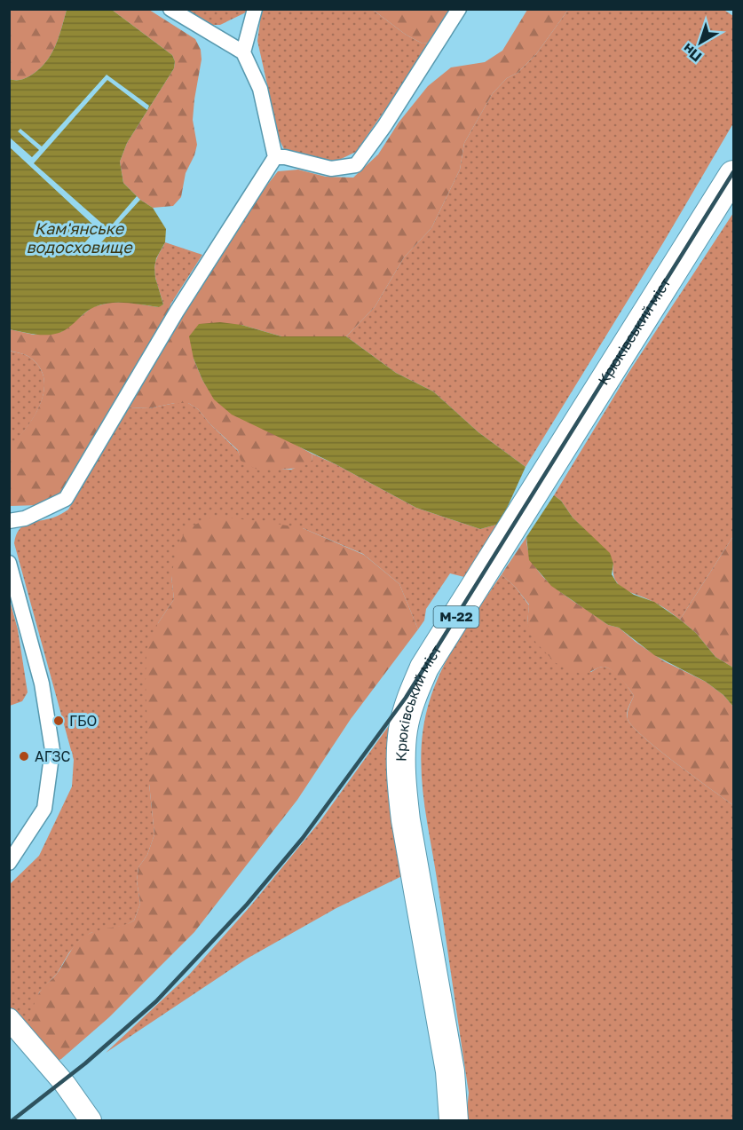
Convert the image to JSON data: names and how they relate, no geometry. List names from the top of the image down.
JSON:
{
  "streets": {
    "highway": ["Крюківський міст", "М-22"]
  },
  "water": ["Кам'янське водосховище"],
  "places": ["ГБО", "АГЗС"],
  "north": "bottom left"
}
